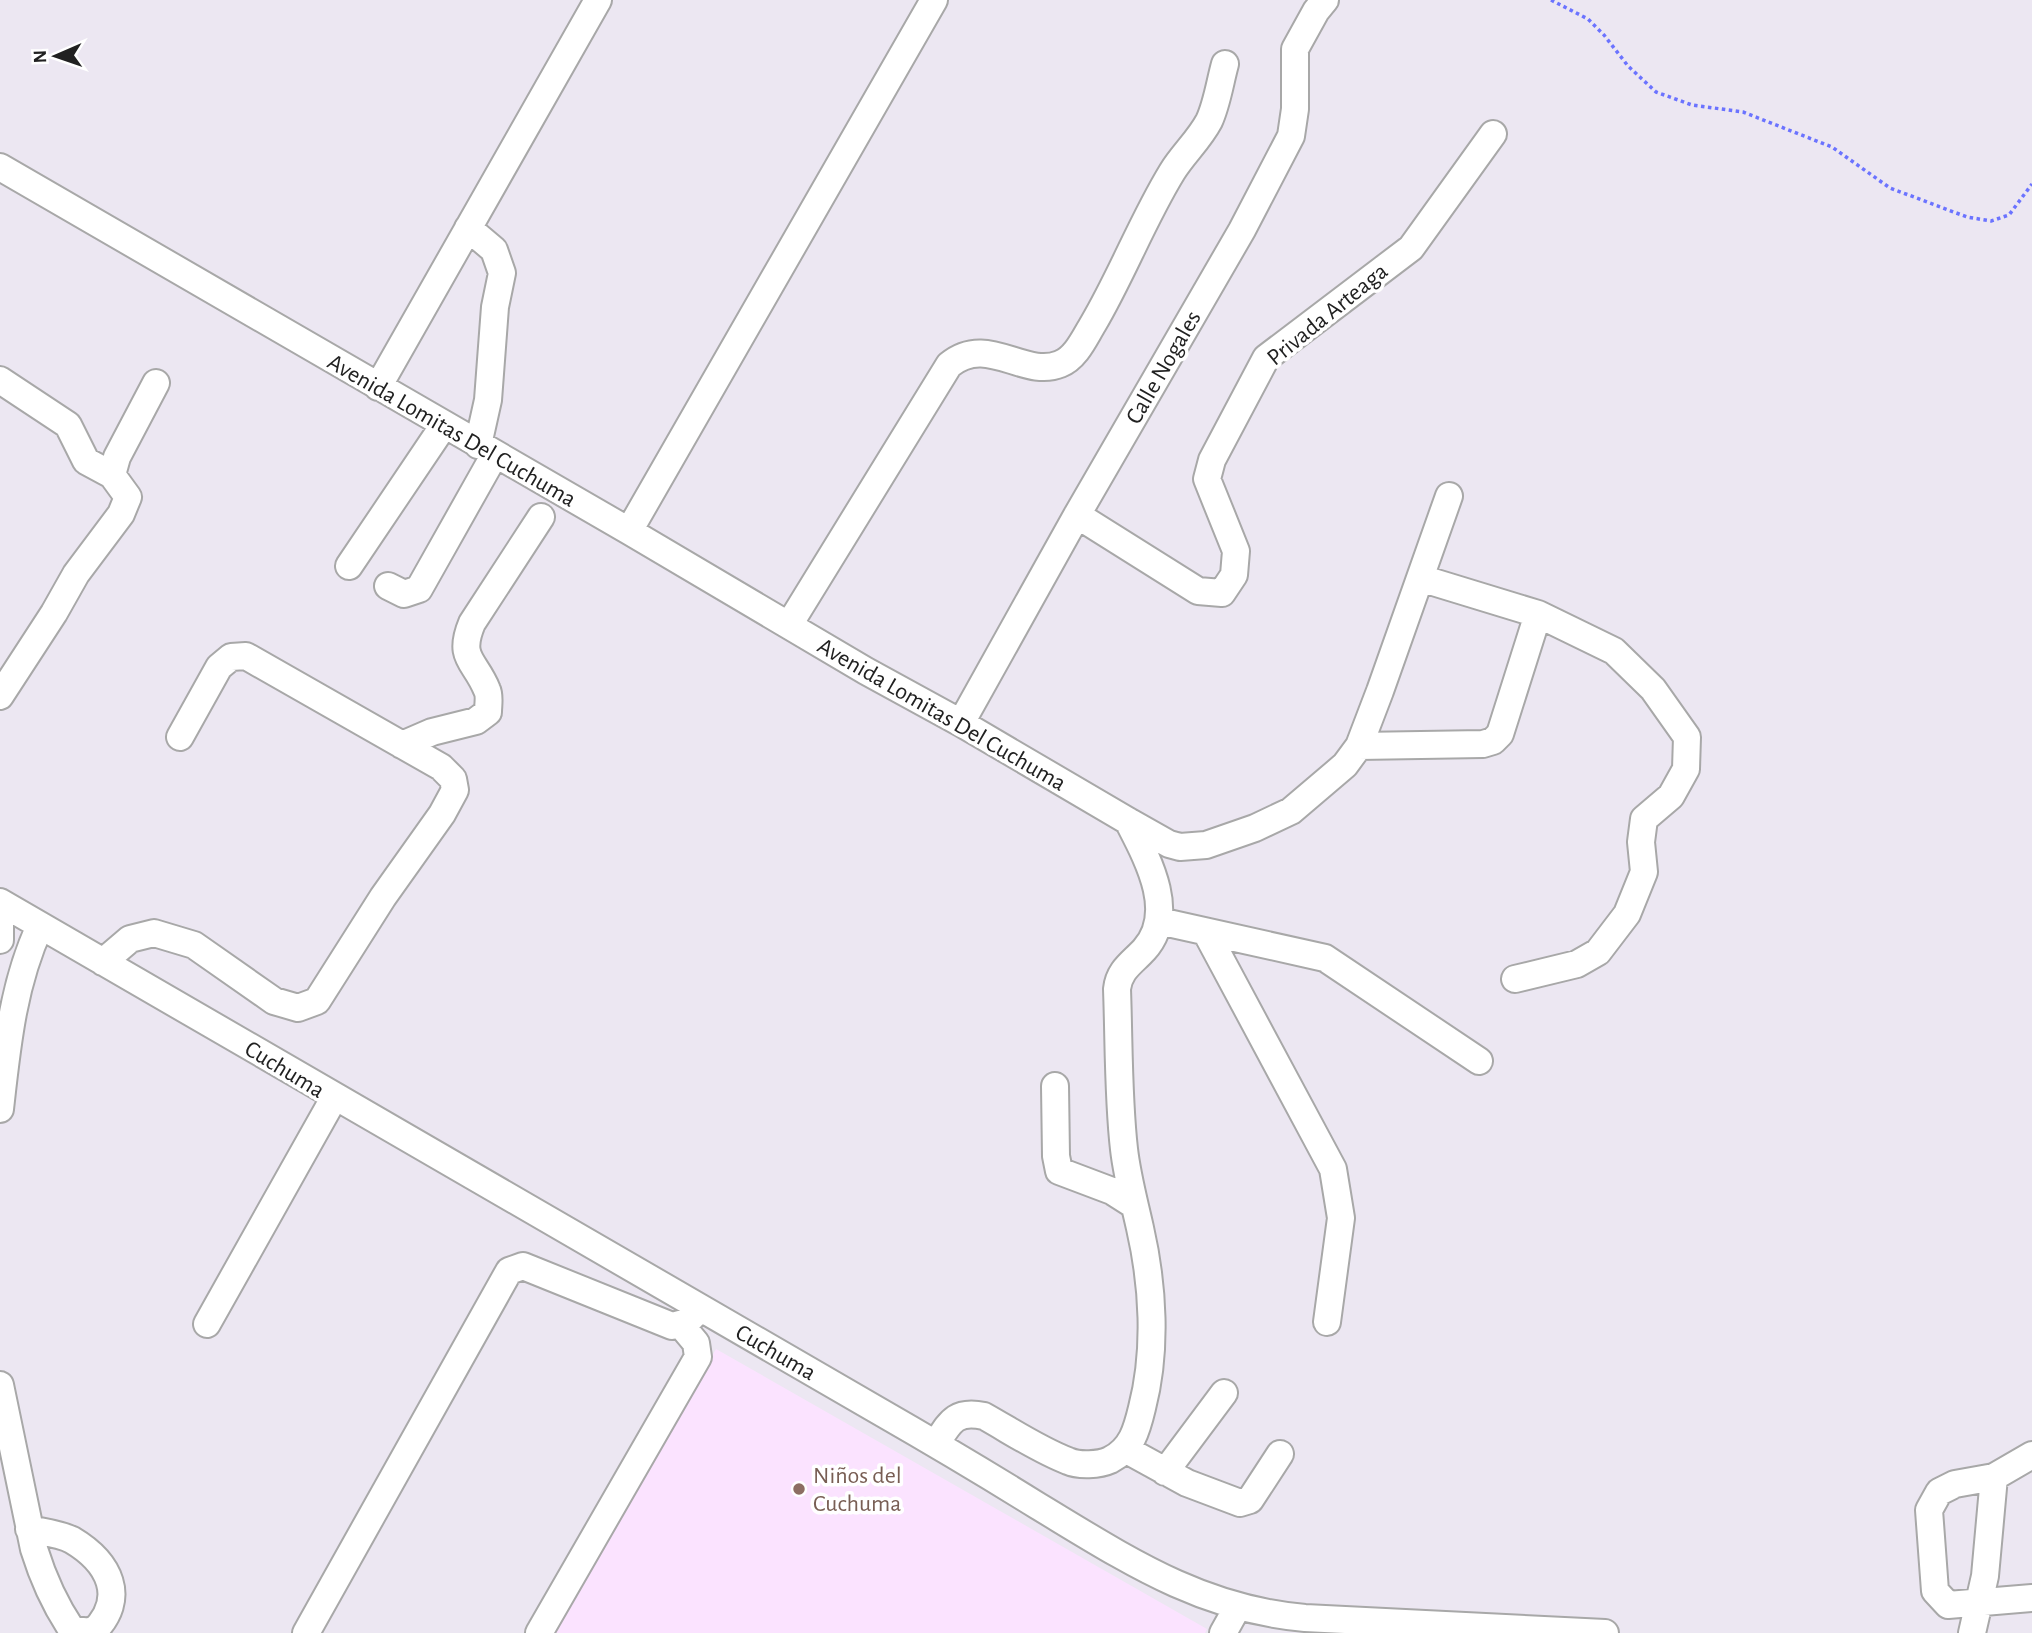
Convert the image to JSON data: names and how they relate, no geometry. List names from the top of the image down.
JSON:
{
  "streets": {
    "street": [
      "Privada Arteaga",
      "Calle Nogales",
      "Avenida Lomitas Del Cuchuma",
      "Cuchuma"
    ]
  },
  "crossings": [
    ["Privada Arteaga", "Calle Nogales"],
    ["Calle Nogales", "Avenida Lomitas Del Cuchuma"]
  ],
  "places": ["Niños del Cuchuma"],
  "north": "left"
}
